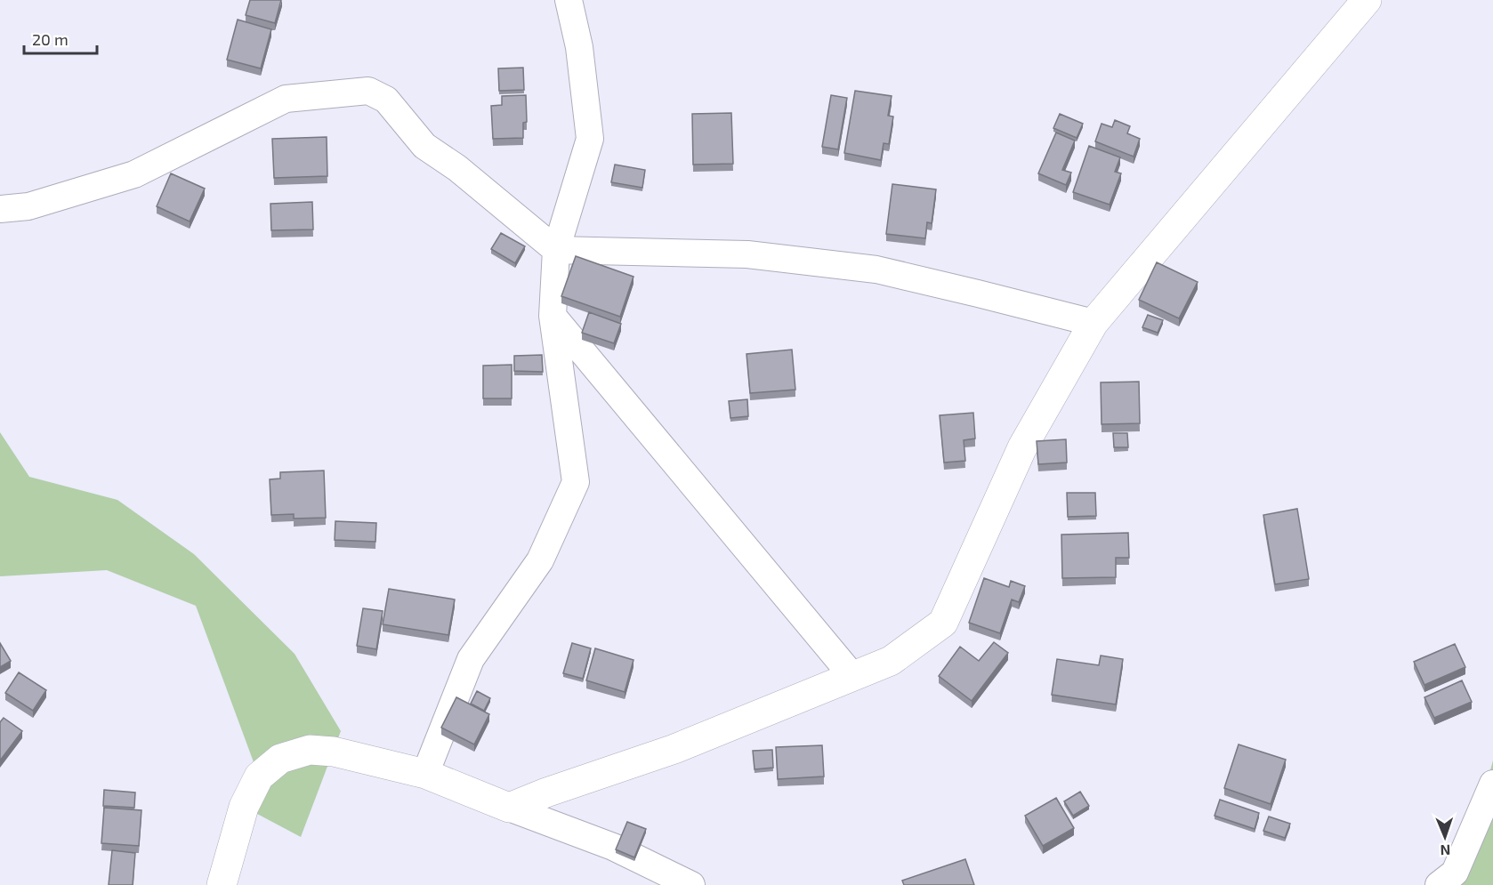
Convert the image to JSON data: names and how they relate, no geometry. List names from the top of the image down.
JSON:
{
  "scale_bar": "20 m",
  "north": "bottom"
}
